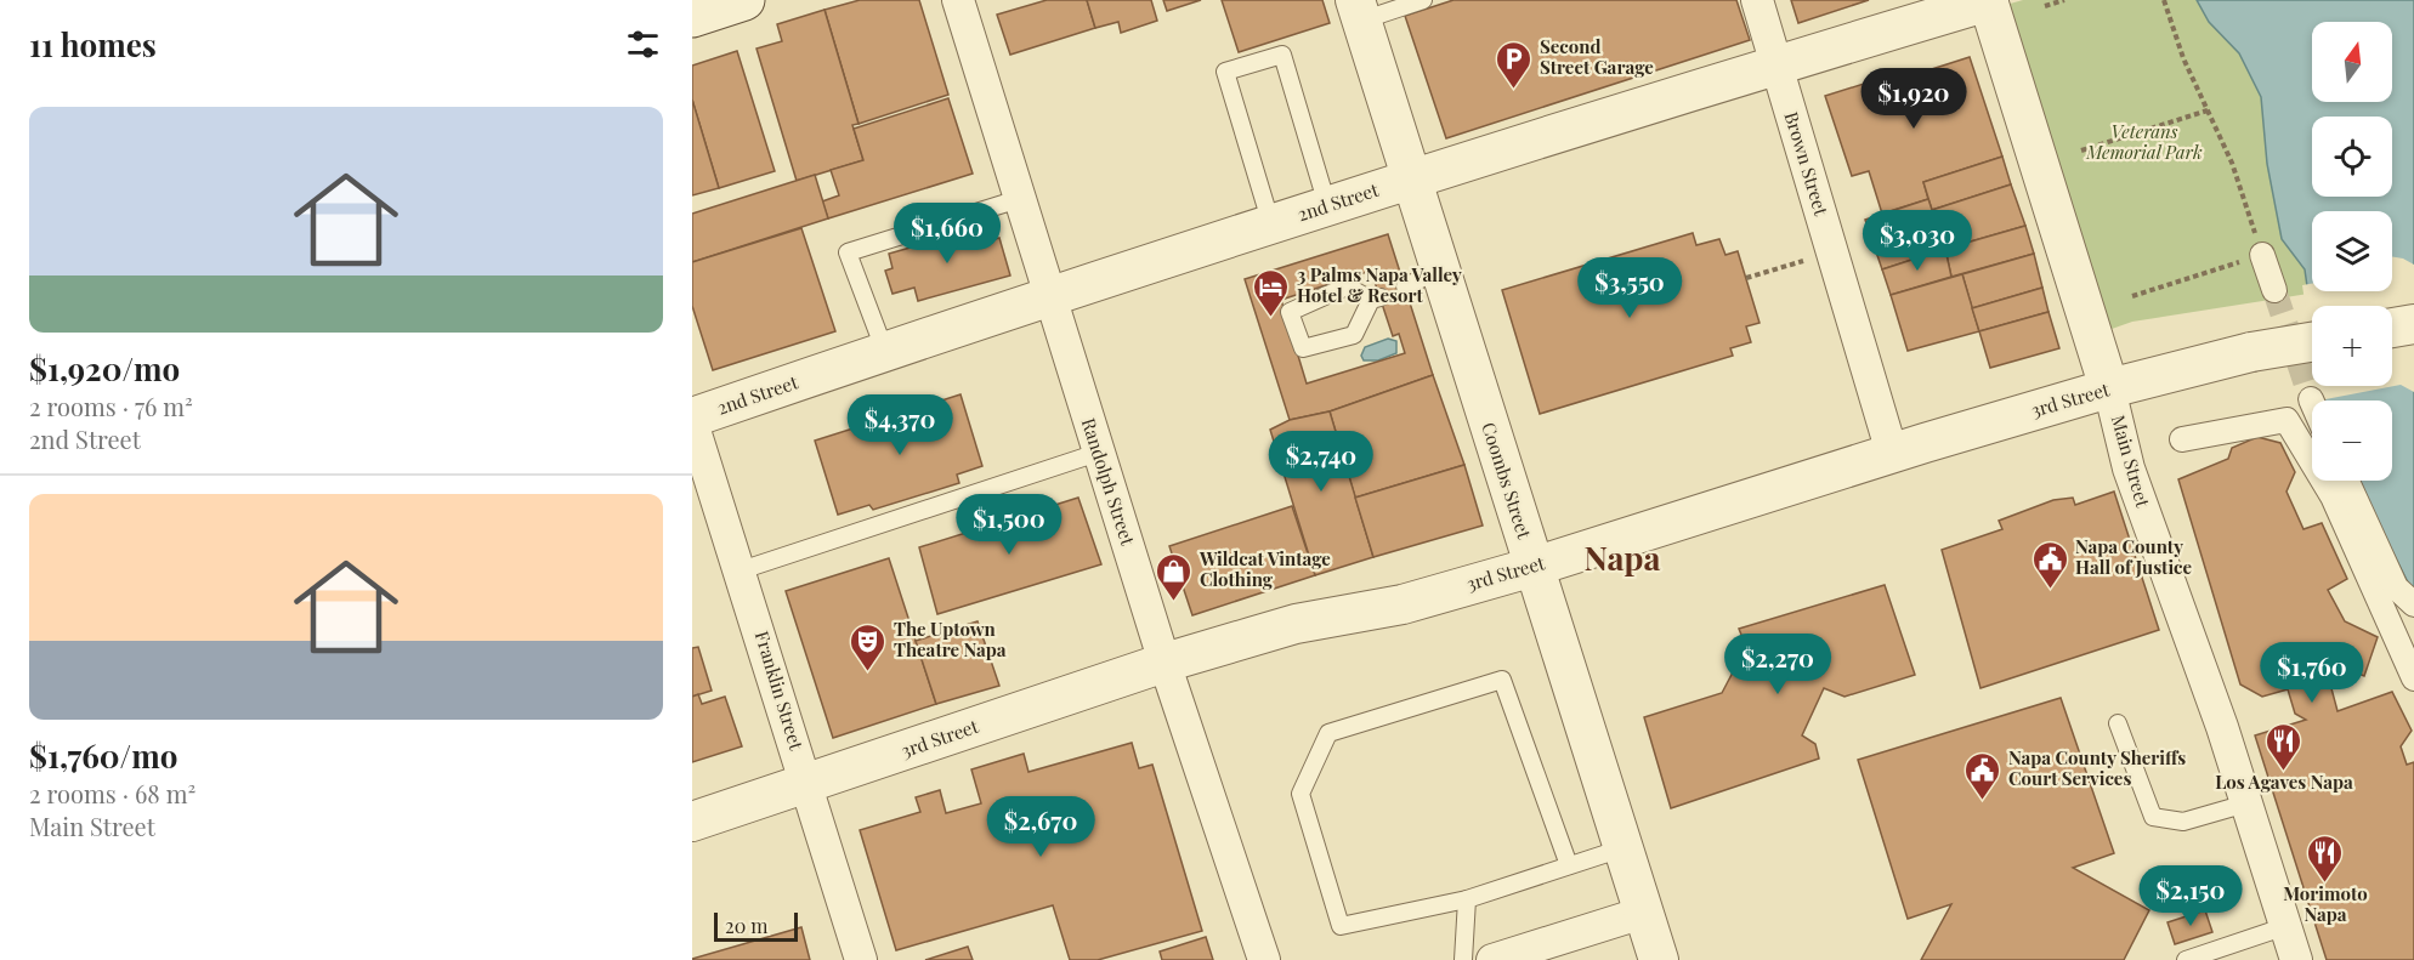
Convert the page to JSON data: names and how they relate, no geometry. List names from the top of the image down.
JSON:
{
  "streets": {
    "street": [
      "Brown Street",
      "2nd Street",
      "3rd Street",
      "Main Street",
      "Coombs Street",
      "Randolph Street",
      "Franklin Street"
    ]
  },
  "crossings": [
    ["Brown Street", "2nd Street"],
    ["Brown Street", "3rd Street"],
    ["2nd Street", "Main Street"],
    ["2nd Street", "Coombs Street"],
    ["2nd Street", "Randolph Street"],
    ["2nd Street", "Franklin Street"],
    ["3rd Street", "Main Street"],
    ["3rd Street", "Coombs Street"],
    ["3rd Street", "Randolph Street"],
    ["3rd Street", "Franklin Street"]
  ],
  "districts": ["Napa"],
  "parks": ["Veterans Memorial Park"],
  "places": {
    "parking": ["Second Street Garage"],
    "hotel": ["3 Palms Napa Valley Hotel & Resort"],
    "public building": ["Napa County Hall of Justice", "Napa County Sheriffs Court Services"],
    "shop": ["Wildcat Vintage Clothing"],
    "theatre": ["The Uptown Theatre Napa"],
    "restaurant": ["Los Agaves Napa", "Morimoto Napa"]
  },
  "scale_bar": "20 m",
  "north": "top",
  "page": {
    "heading": "11 homes",
    "map_buttons": ["+", "−"],
    "price": [
      "$1,920",
      "$1,660",
      "$3,030",
      "$3,550",
      "$4,370",
      "$2,740",
      "$1,500",
      "$2,270",
      "$1,760",
      "$2,670",
      "$2,150"
    ],
    "list": [
      {
        "name": "$1,920/mo",
        "note": "2 rooms · 76 m² · 2nd Street"
      },
      {
        "name": "$1,760/mo",
        "note": "2 rooms · 68 m² · Main Street"
      }
    ],
    "scale": "20 m"
  }
}
